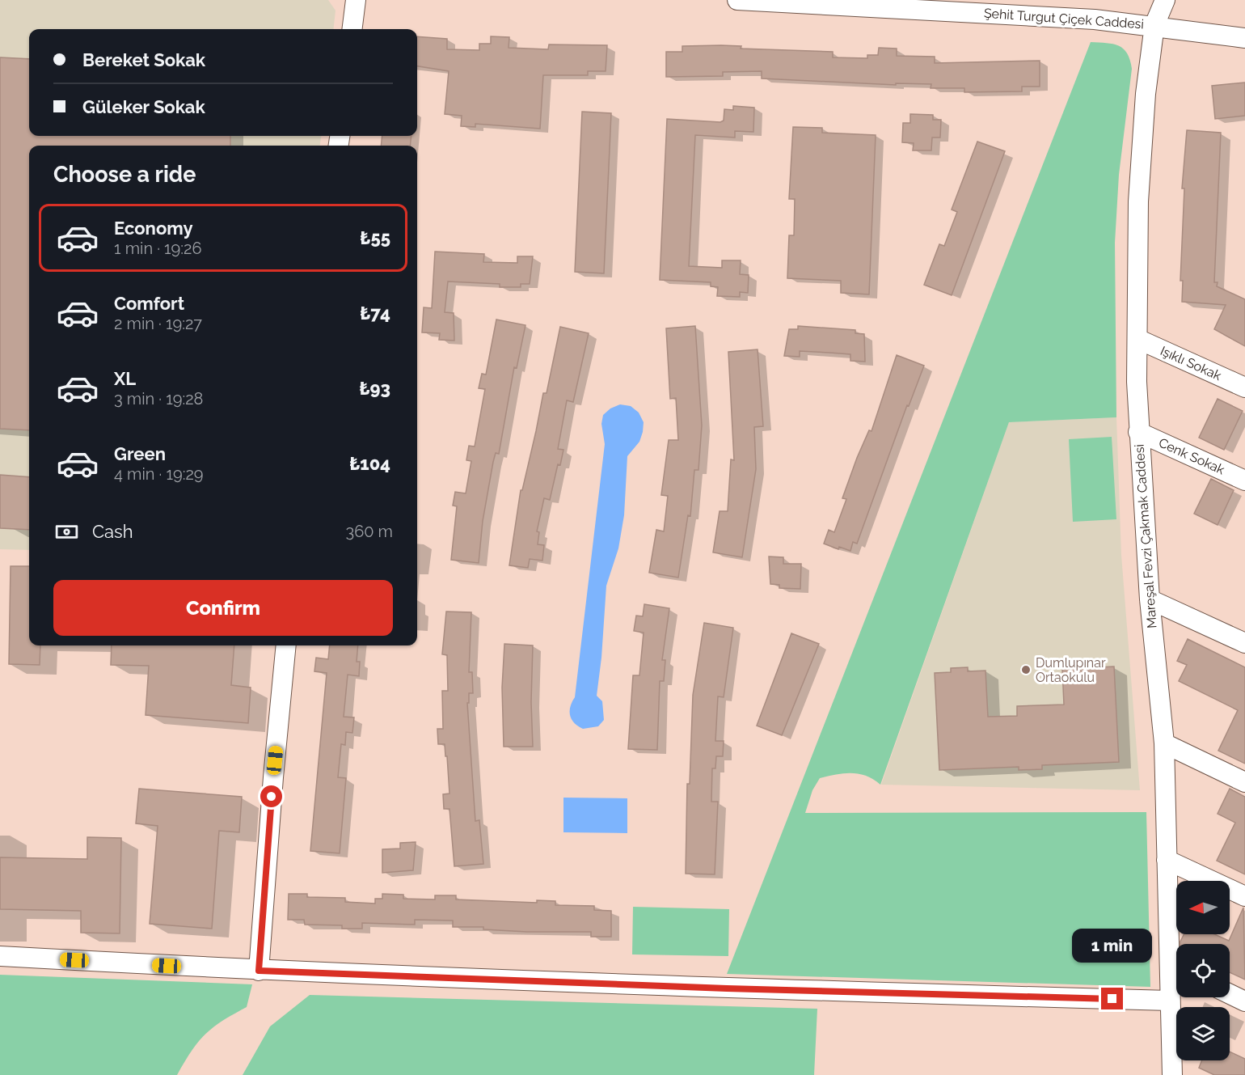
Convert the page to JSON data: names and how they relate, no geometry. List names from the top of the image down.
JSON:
{
  "streets": {
    "street": [
      "Şehit Turgut Çiçek Caddesi",
      "Işıklı Sokak",
      "Cenk Sokak",
      "Mareşal Fevzi Çakmak Caddesi"
    ]
  },
  "crossings": [
    ["Şehit Turgut Çiçek Caddesi", "Mareşal Fevzi Çakmak Caddesi"],
    ["Işıklı Sokak", "Mareşal Fevzi Çakmak Caddesi"],
    ["Cenk Sokak", "Mareşal Fevzi Çakmak Caddesi"]
  ],
  "places": ["Dumlupınar Ortaokulu"],
  "north": "left",
  "page": {
    "banner": ["Bereket Sokak", "Güleker Sokak"],
    "heading": "Choose a ride",
    "list": [
      {
        "name": "Economy",
        "note": "1 min · 19:26",
        "value": "₺55"
      },
      {
        "name": "Comfort",
        "note": "2 min · 19:27",
        "value": "₺74"
      },
      {
        "name": "XL",
        "note": "3 min · 19:28",
        "value": "₺93"
      },
      {
        "name": "Green",
        "note": "4 min · 19:29",
        "value": "₺104"
      }
    ],
    "pay": ["Cash", "360 m"],
    "buttons": "Confirm",
    "bubble": "1 min"
  }
}
